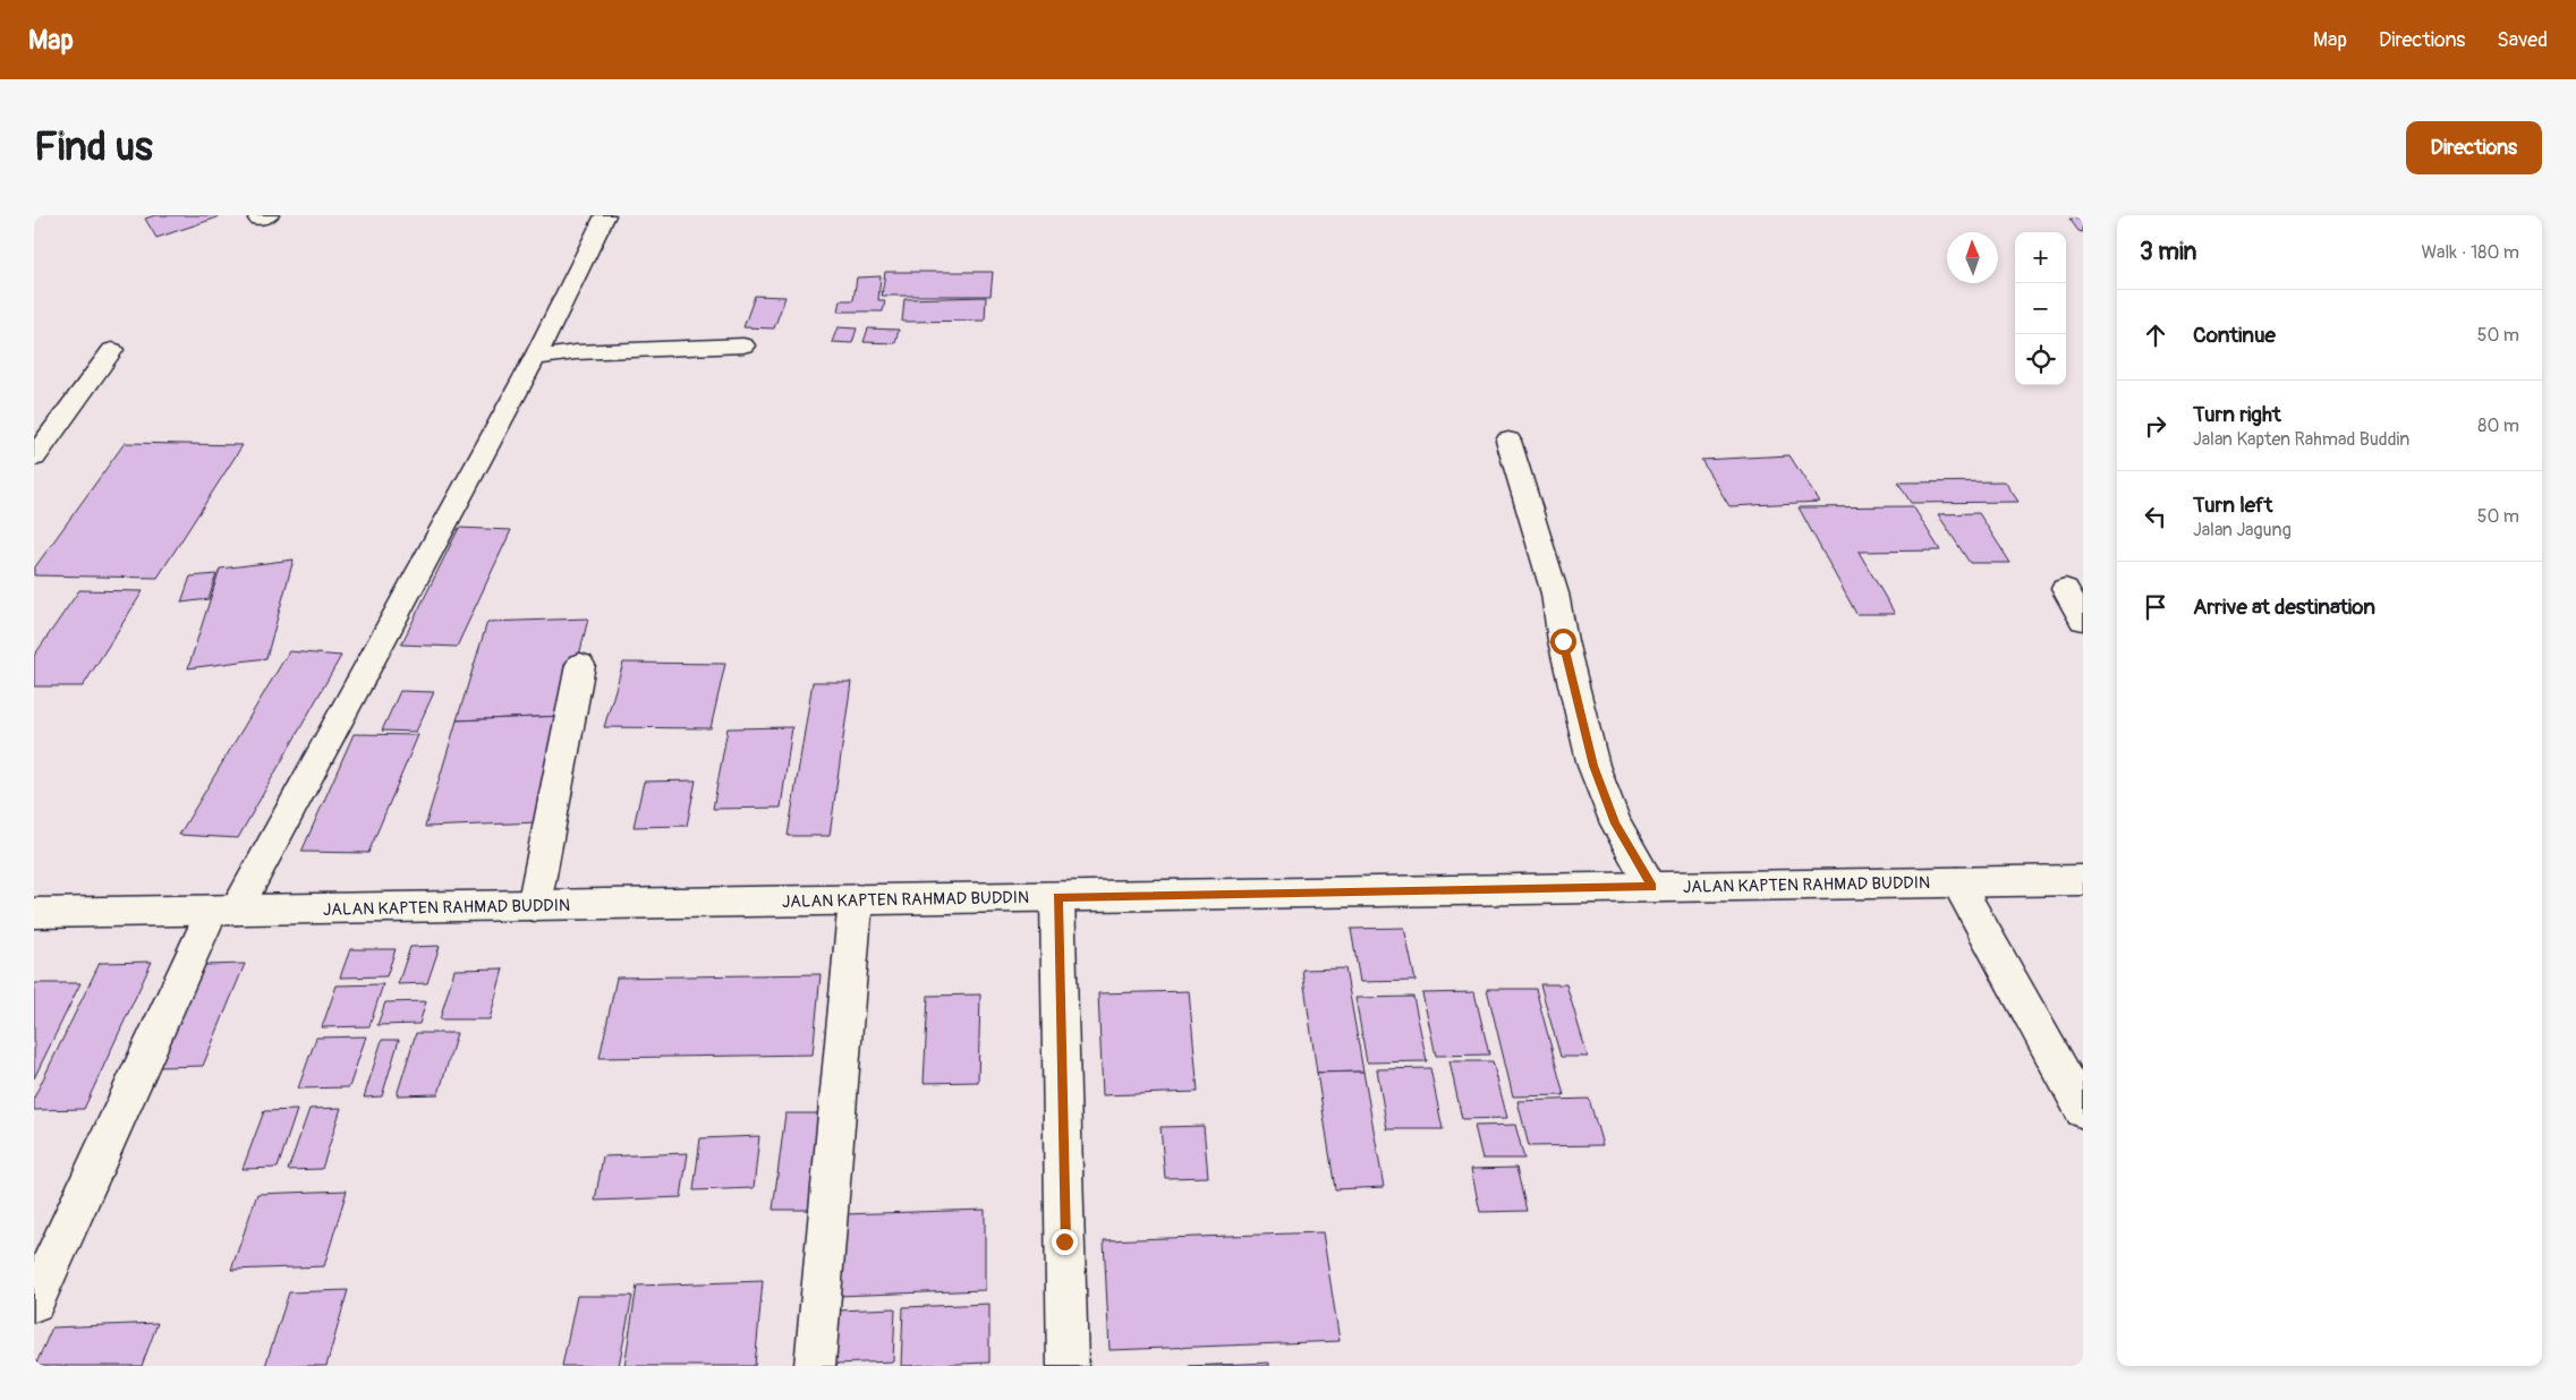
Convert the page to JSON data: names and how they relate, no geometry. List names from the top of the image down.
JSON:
{
  "streets": {
    "street": ["JALAN KAPTEN RAHMAD BUDDIN"]
  },
  "north": "top",
  "page": {
    "header": "Map",
    "nav": ["Map", "Directions", "Saved"],
    "buttons": "Directions",
    "title": "Find us",
    "heading": ["3 min", "Walk · 180 m"],
    "map_buttons": ["+", "−"],
    "list": [
      ["Continue", "50 m"],
      ["Turn right", "Jalan Kapten Rahmad Buddin", "80 m"],
      ["Turn left", "Jalan Jagung", "50 m"],
      "Arrive at destination"
    ]
  }
}
